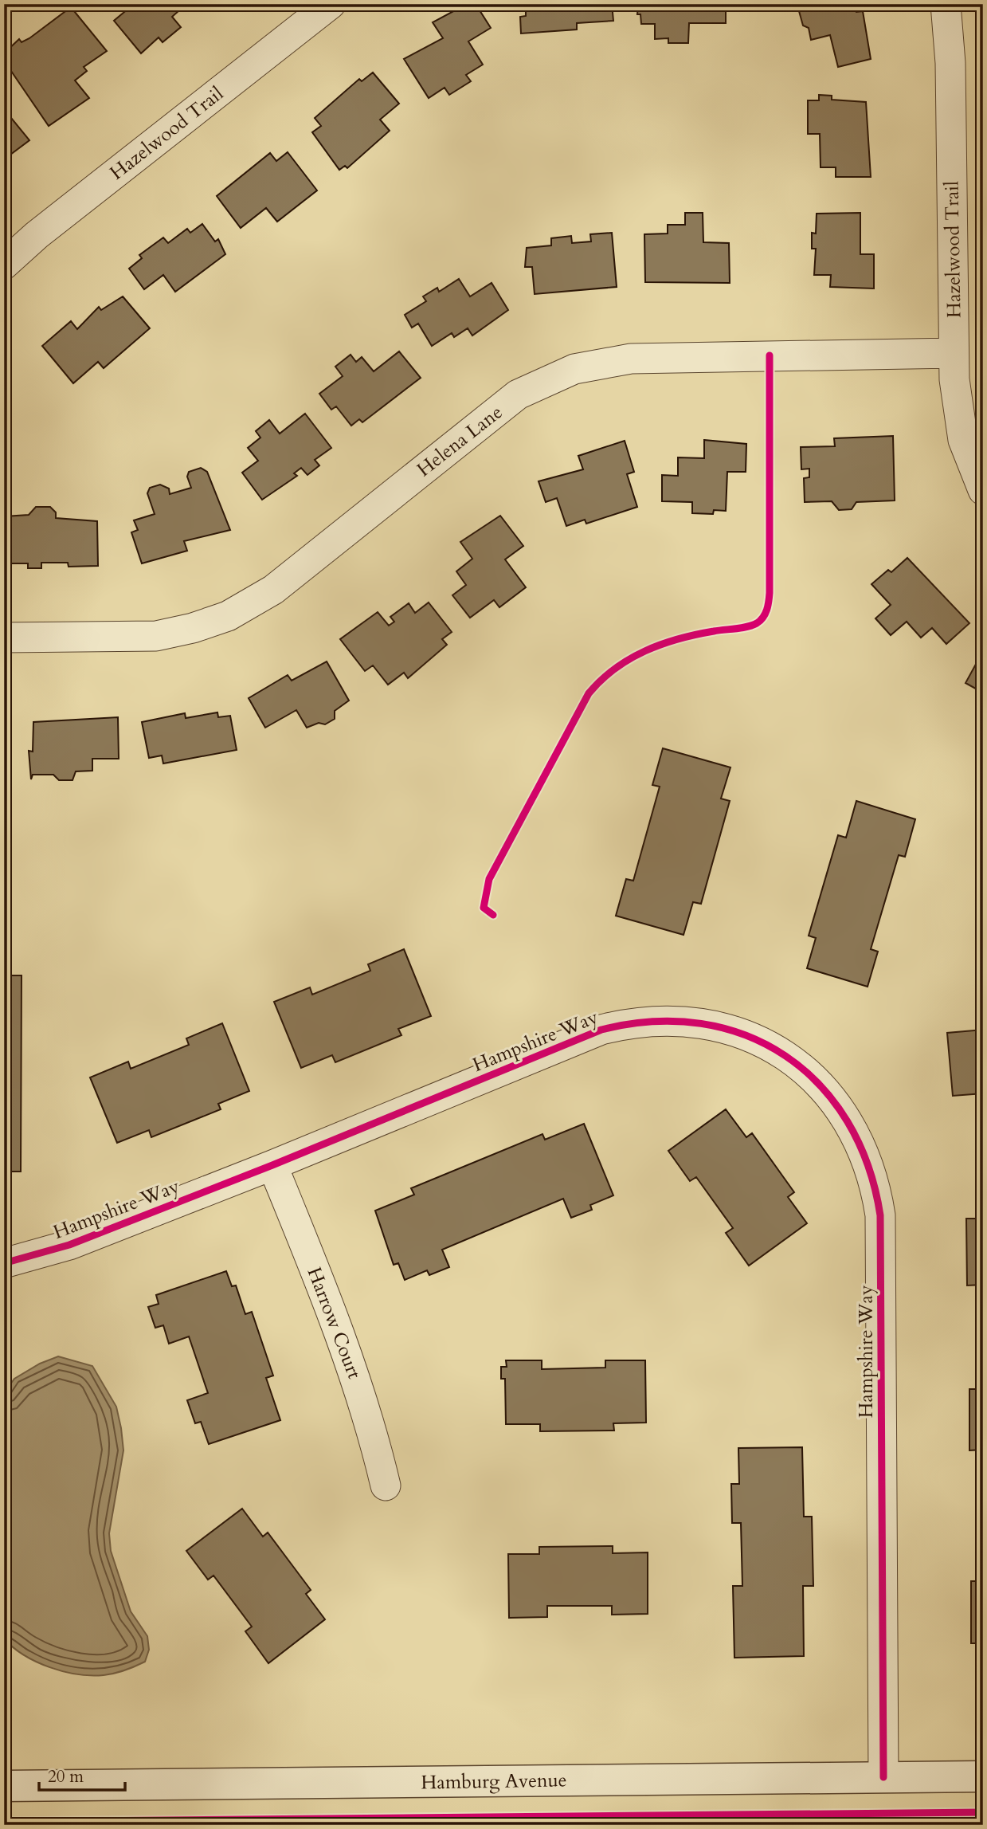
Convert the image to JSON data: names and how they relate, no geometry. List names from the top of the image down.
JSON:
{
  "streets": {
    "street": [
      "Hazelwood Trail",
      "Helena Lane",
      "Hampshire Way",
      "Harrow Court",
      "Hamburg Avenue"
    ]
  },
  "crossings": [
    ["Hazelwood Trail", "Helena Lane"],
    ["Hampshire Way", "Harrow Court"],
    ["Hampshire Way", "Hamburg Avenue"]
  ],
  "scale_bar": "20 m"
}
